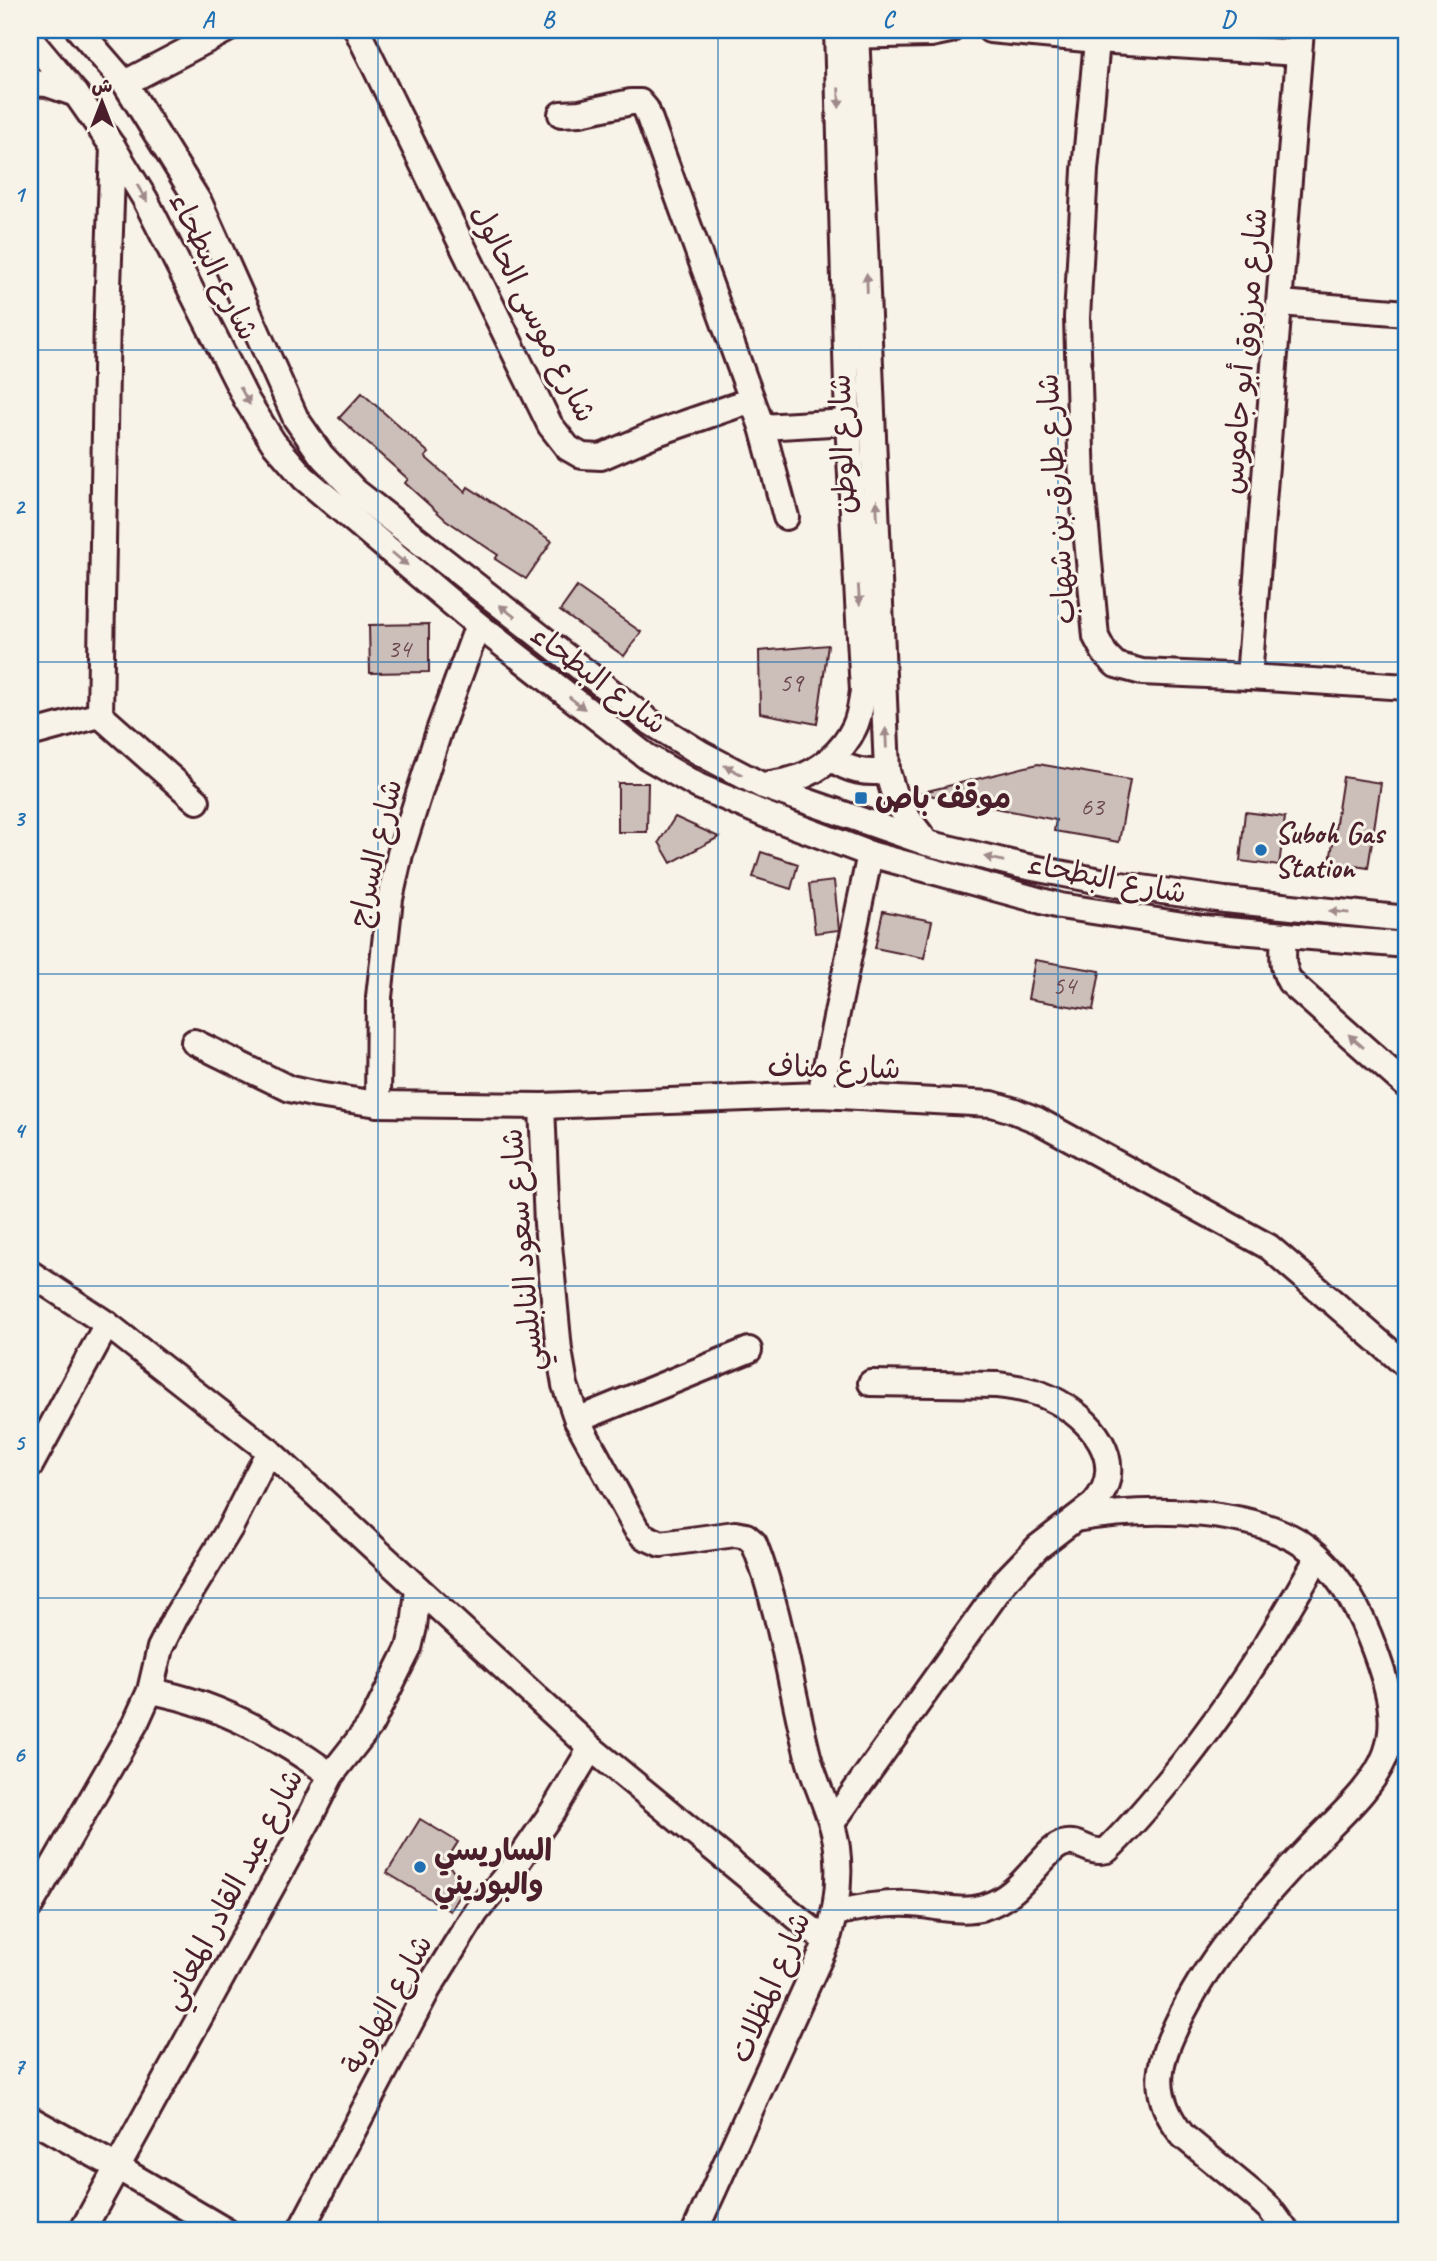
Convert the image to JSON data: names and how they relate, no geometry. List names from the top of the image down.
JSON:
{
  "streets": {
    "street": [
      "شارع البطحاء",
      "شارع موسى الحالول",
      "شارع مرزوق أبو جاموس",
      "شارع الوطن",
      "شارع طارق بن شهاب",
      "شارع السراج",
      "شارع مناف",
      "شارع سعود النابلسي",
      "شارع عبد القادر المعاني",
      "شارع المظلات",
      "شارع الهاوية"
    ]
  },
  "crossings": [
    ["شارع البطحاء", "شارع الوطن"],
    ["شارع البطحاء", "شارع السراج"],
    ["شارع مرزوق أبو جاموس", "شارع طارق بن شهاب"],
    ["شارع السراج", "شارع مناف"],
    ["شارع مناف", "شارع سعود النابلسي"],
    ["شارع سعود النابلسي", "شارع المظلات"]
  ],
  "places": {
    "transit": ["موقف باص"],
    "other": ["Suboh Gas Station", "الساريسي والبوريني"]
  },
  "house_numbers": [
    "34",
    "59",
    "63",
    "54"
  ],
  "north": "top",
  "grid": {
    "columns": [
      "A",
      "B",
      "C",
      "D"
    ],
    "rows": [
      "1",
      "2",
      "3",
      "4",
      "5",
      "6",
      "7"
    ]
  }
}
